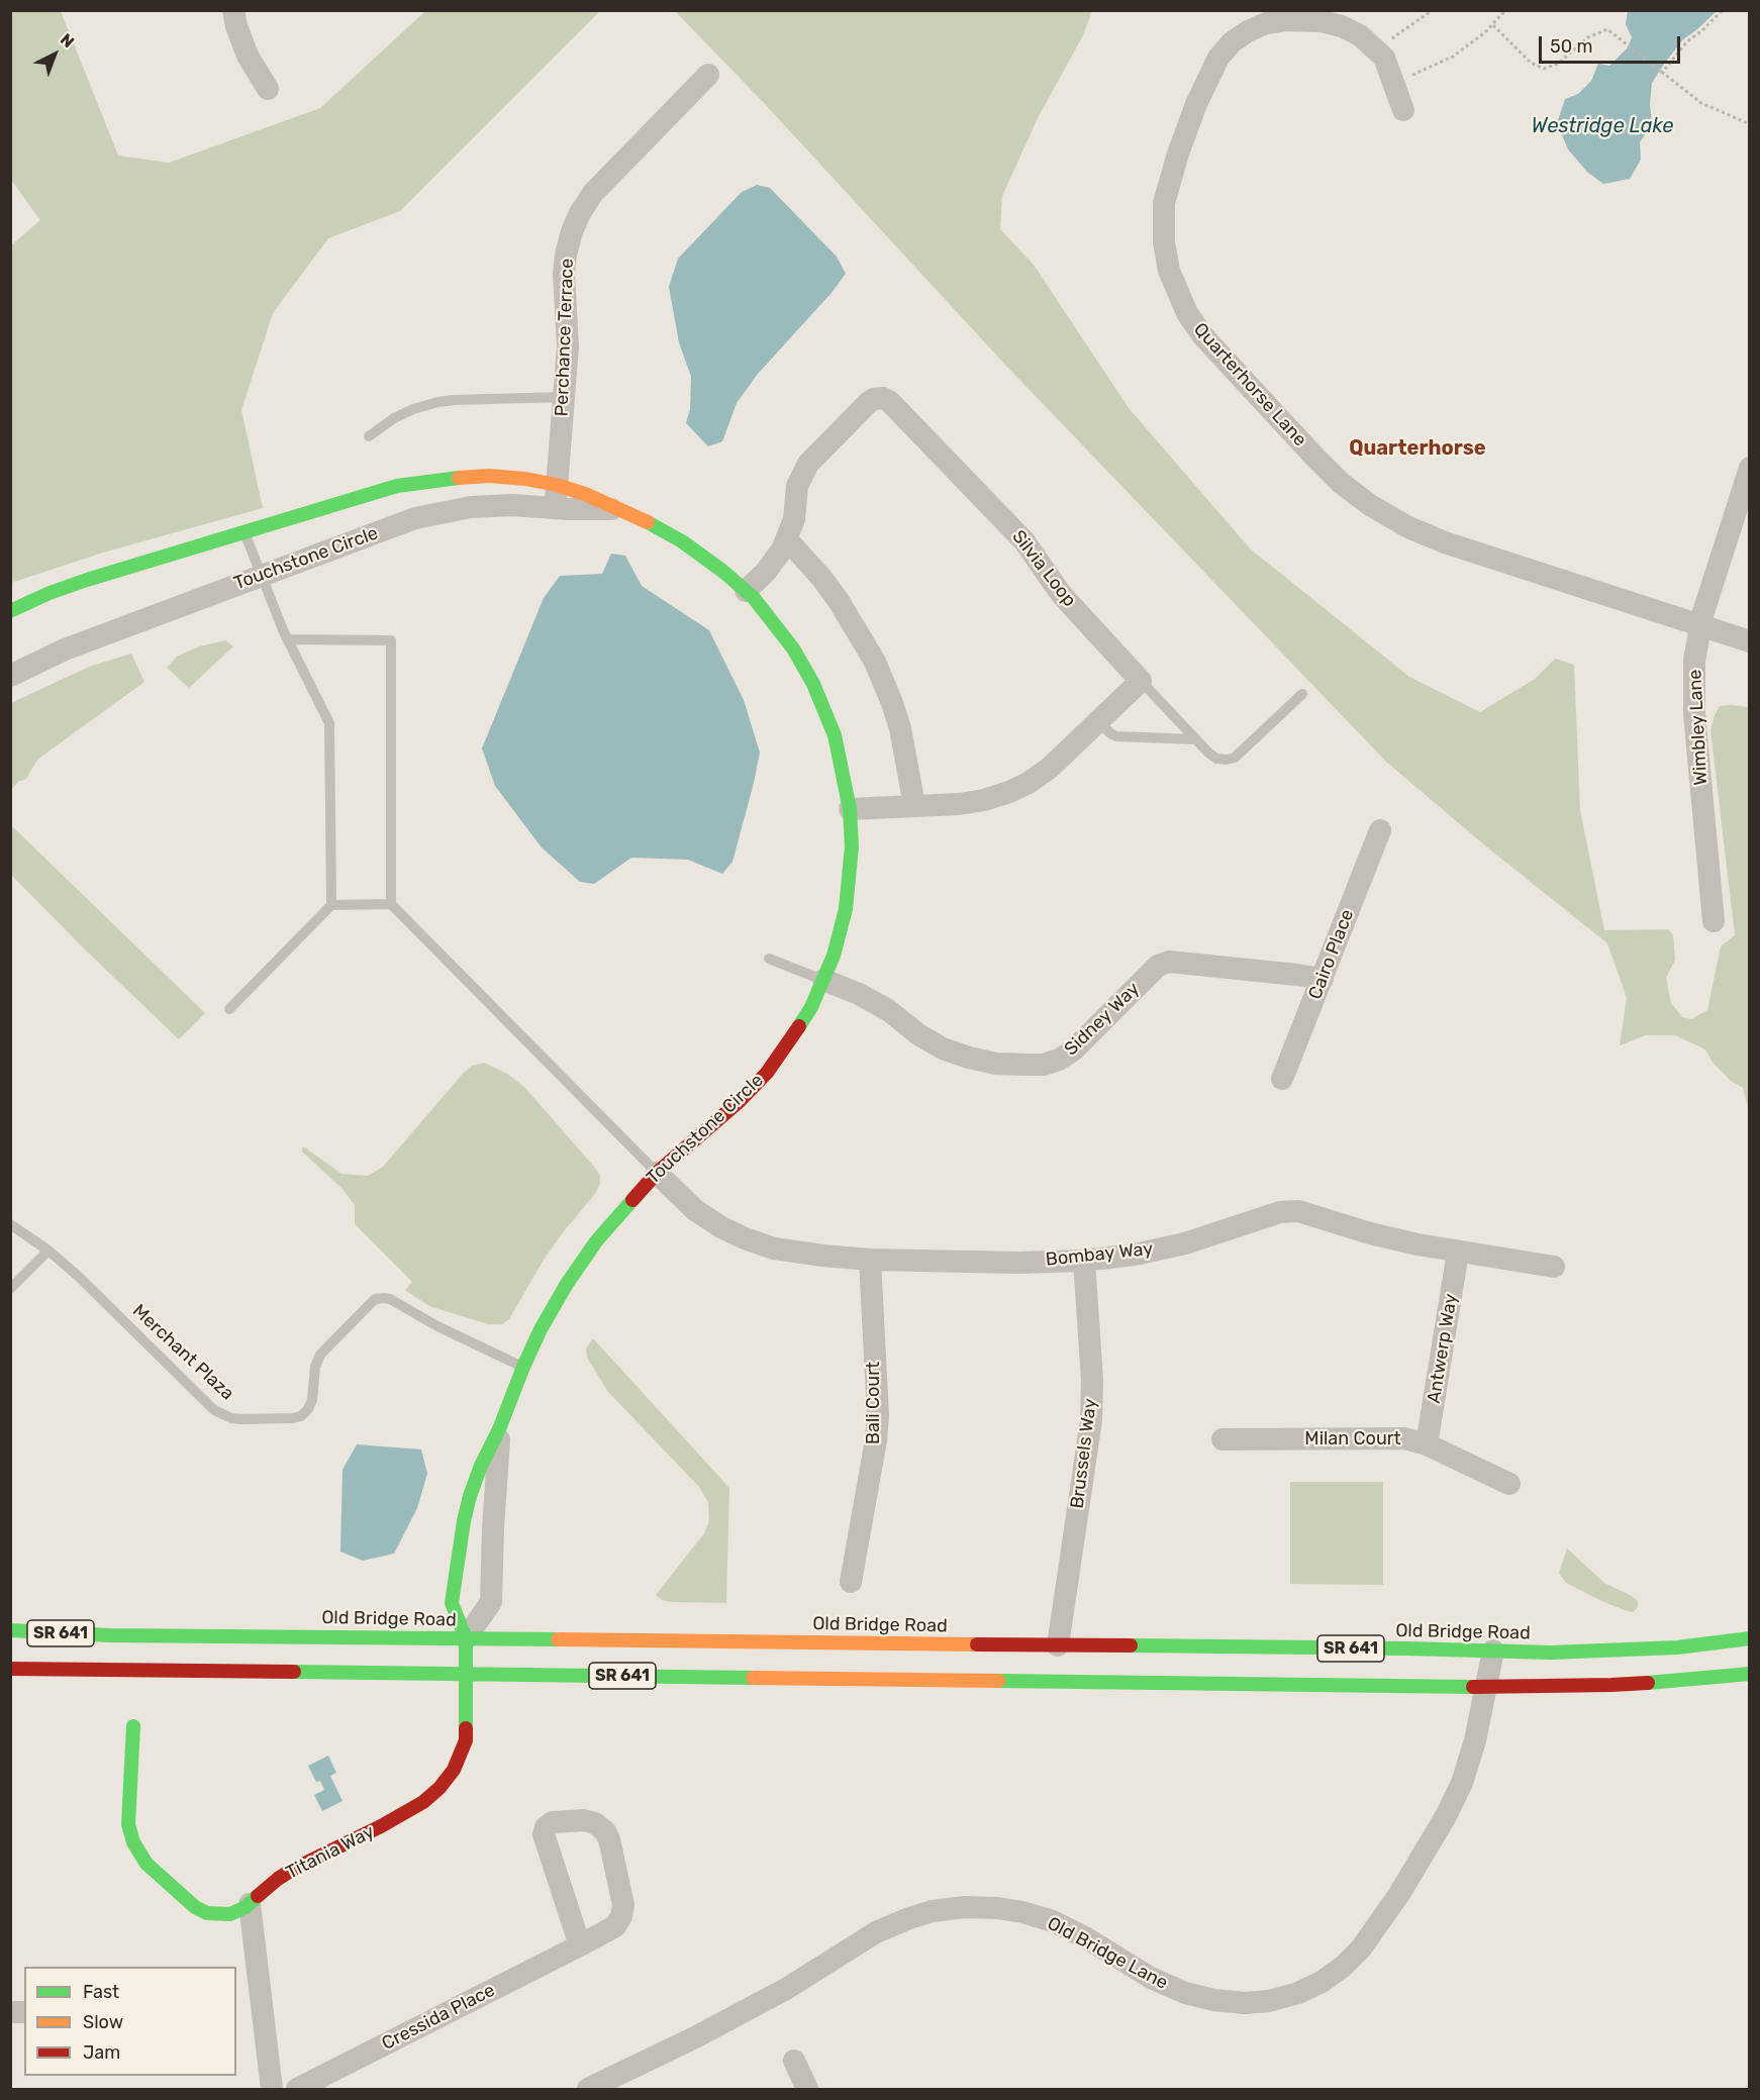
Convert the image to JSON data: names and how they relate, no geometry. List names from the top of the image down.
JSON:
{
  "streets": {
    "main road": [
      "Touchstone Circle",
      "Old Bridge Road",
      "SR 641",
      "Titania Way"
    ],
    "street": [
      "Perchance Terrace",
      "Quarterhorse Lane",
      "Silvia Loop",
      "Wimbley Lane",
      "Cairo Place",
      "Sidney Way",
      "Bombay Way",
      "Antwerp Way",
      "Bali Court",
      "Milan Court",
      "Brussels Way",
      "Old Bridge Lane",
      "Cressida Place"
    ],
    "lane": ["Merchant Plaza"]
  },
  "crossings": [
    ["Perchance Terrace", "Touchstone Circle"],
    ["Quarterhorse Lane", "Wimbley Lane"],
    ["Touchstone Circle", "Silvia Loop"],
    ["Touchstone Circle", "Sidney Way"],
    ["Touchstone Circle", "Bombay Way"],
    ["Touchstone Circle", "Merchant Plaza"],
    ["Touchstone Circle", "Old Bridge Road"],
    ["Touchstone Circle", "Titania Way"],
    ["Cairo Place", "Sidney Way"],
    ["Bombay Way", "Antwerp Way"],
    ["Bombay Way", "Bali Court"],
    ["Bombay Way", "Brussels Way"],
    ["Antwerp Way", "Milan Court"],
    ["Brussels Way", "Old Bridge Road"],
    ["Old Bridge Road", "Titania Way"],
    ["Old Bridge Road", "Old Bridge Lane"],
    ["SR 641", "Titania Way"],
    ["SR 641", "Old Bridge Lane"]
  ],
  "districts": ["Quarterhorse"],
  "water": ["Westridge Lake"],
  "legend": ["Fast", "Slow", "Jam"],
  "scale_bar": "50 m",
  "north": "top right"
}
